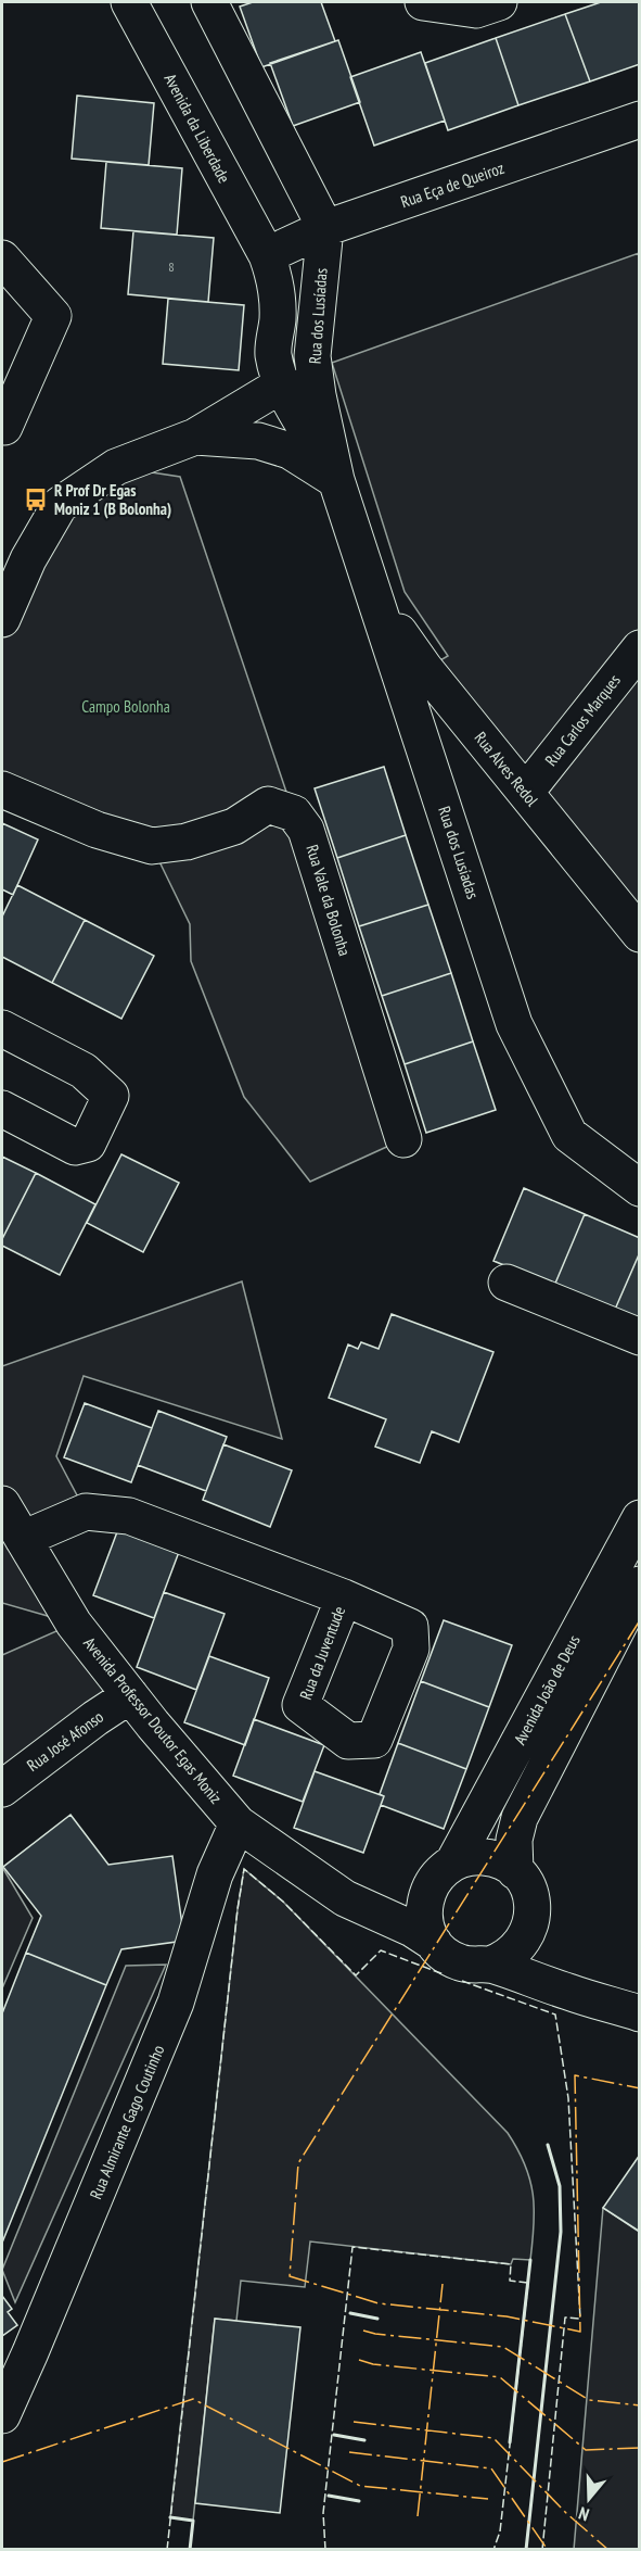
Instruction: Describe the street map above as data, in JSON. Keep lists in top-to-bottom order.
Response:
{
  "streets": {
    "street": [
      "Avenida da Liberdade",
      "Rua Eça de Queiroz",
      "Rua dos Lusíadas",
      "Rua Carlos Marques",
      "Rua Alves Redol",
      "Rua Vale da Bolonha",
      "Rua da Juventude",
      "Avenida João de Deus",
      "Avenida Professor Doutor Egas Moniz",
      "Rua José Afonso",
      "Rua Almirante Gago Coutinho"
    ]
  },
  "crossings": [
    ["Avenida da Liberdade", "Rua Eça de Queiroz"],
    ["Avenida da Liberdade", "Rua dos Lusíadas"],
    ["Rua Eça de Queiroz", "Rua dos Lusíadas"],
    ["Rua dos Lusíadas", "Rua Alves Redol"],
    ["Rua Carlos Marques", "Rua Alves Redol"],
    ["Rua da Juventude", "Avenida Professor Doutor Egas Moniz"],
    ["Avenida João de Deus", "Avenida Professor Doutor Egas Moniz"],
    ["Avenida Professor Doutor Egas Moniz", "Rua José Afonso"],
    ["Avenida Professor Doutor Egas Moniz", "Rua Almirante Gago Coutinho"]
  ],
  "parks": ["Campo Bolonha"],
  "places": {
    "bus stop": ["R Prof Dr Egas Moniz 1 (B Bolonha)"]
  },
  "house_numbers": ["8"],
  "north": "bottom"
}
